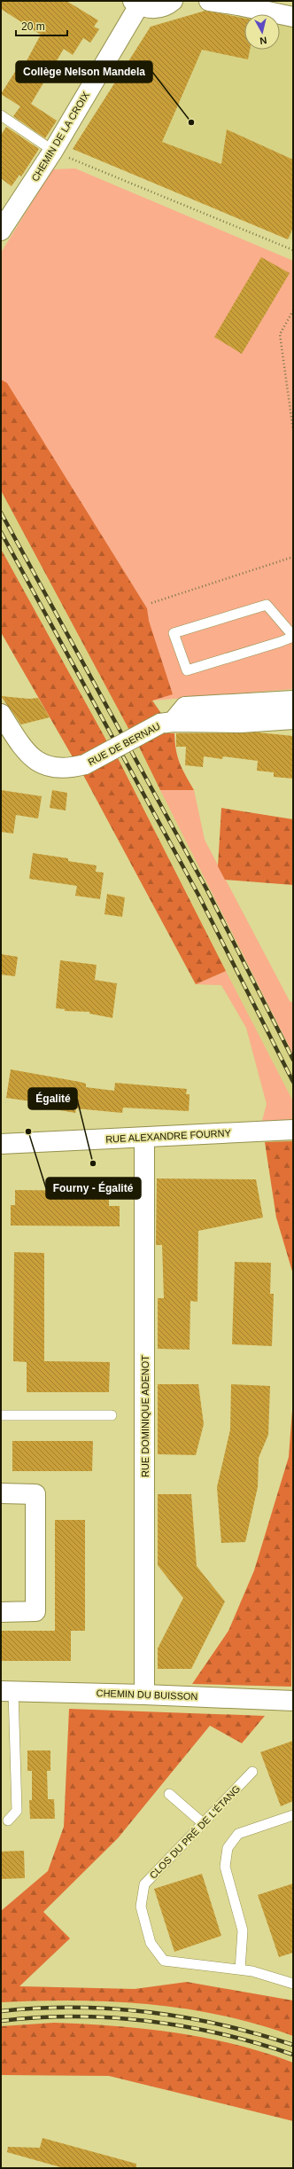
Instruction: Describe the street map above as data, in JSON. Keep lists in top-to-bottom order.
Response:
{
  "streets": {
    "street": [
      "CHEMIN DE LA CROIX",
      "RUE DE BERNAU",
      "RUE ALEXANDRE FOURNY",
      "RUE DOMINIQUE ADENOT",
      "CHEMIN DU BUISSON"
    ],
    "lane": ["CLOS DU PRÉ DE L'ÉTANG"]
  },
  "crossings": [
    ["RUE ALEXANDRE FOURNY", "RUE DOMINIQUE ADENOT"],
    ["RUE DOMINIQUE ADENOT", "CHEMIN DU BUISSON"]
  ],
  "places": ["Collège Nelson Mandela", "Fourny - Égalité", "Égalité"],
  "scale_bar": "20 m",
  "north": "bottom"
}
